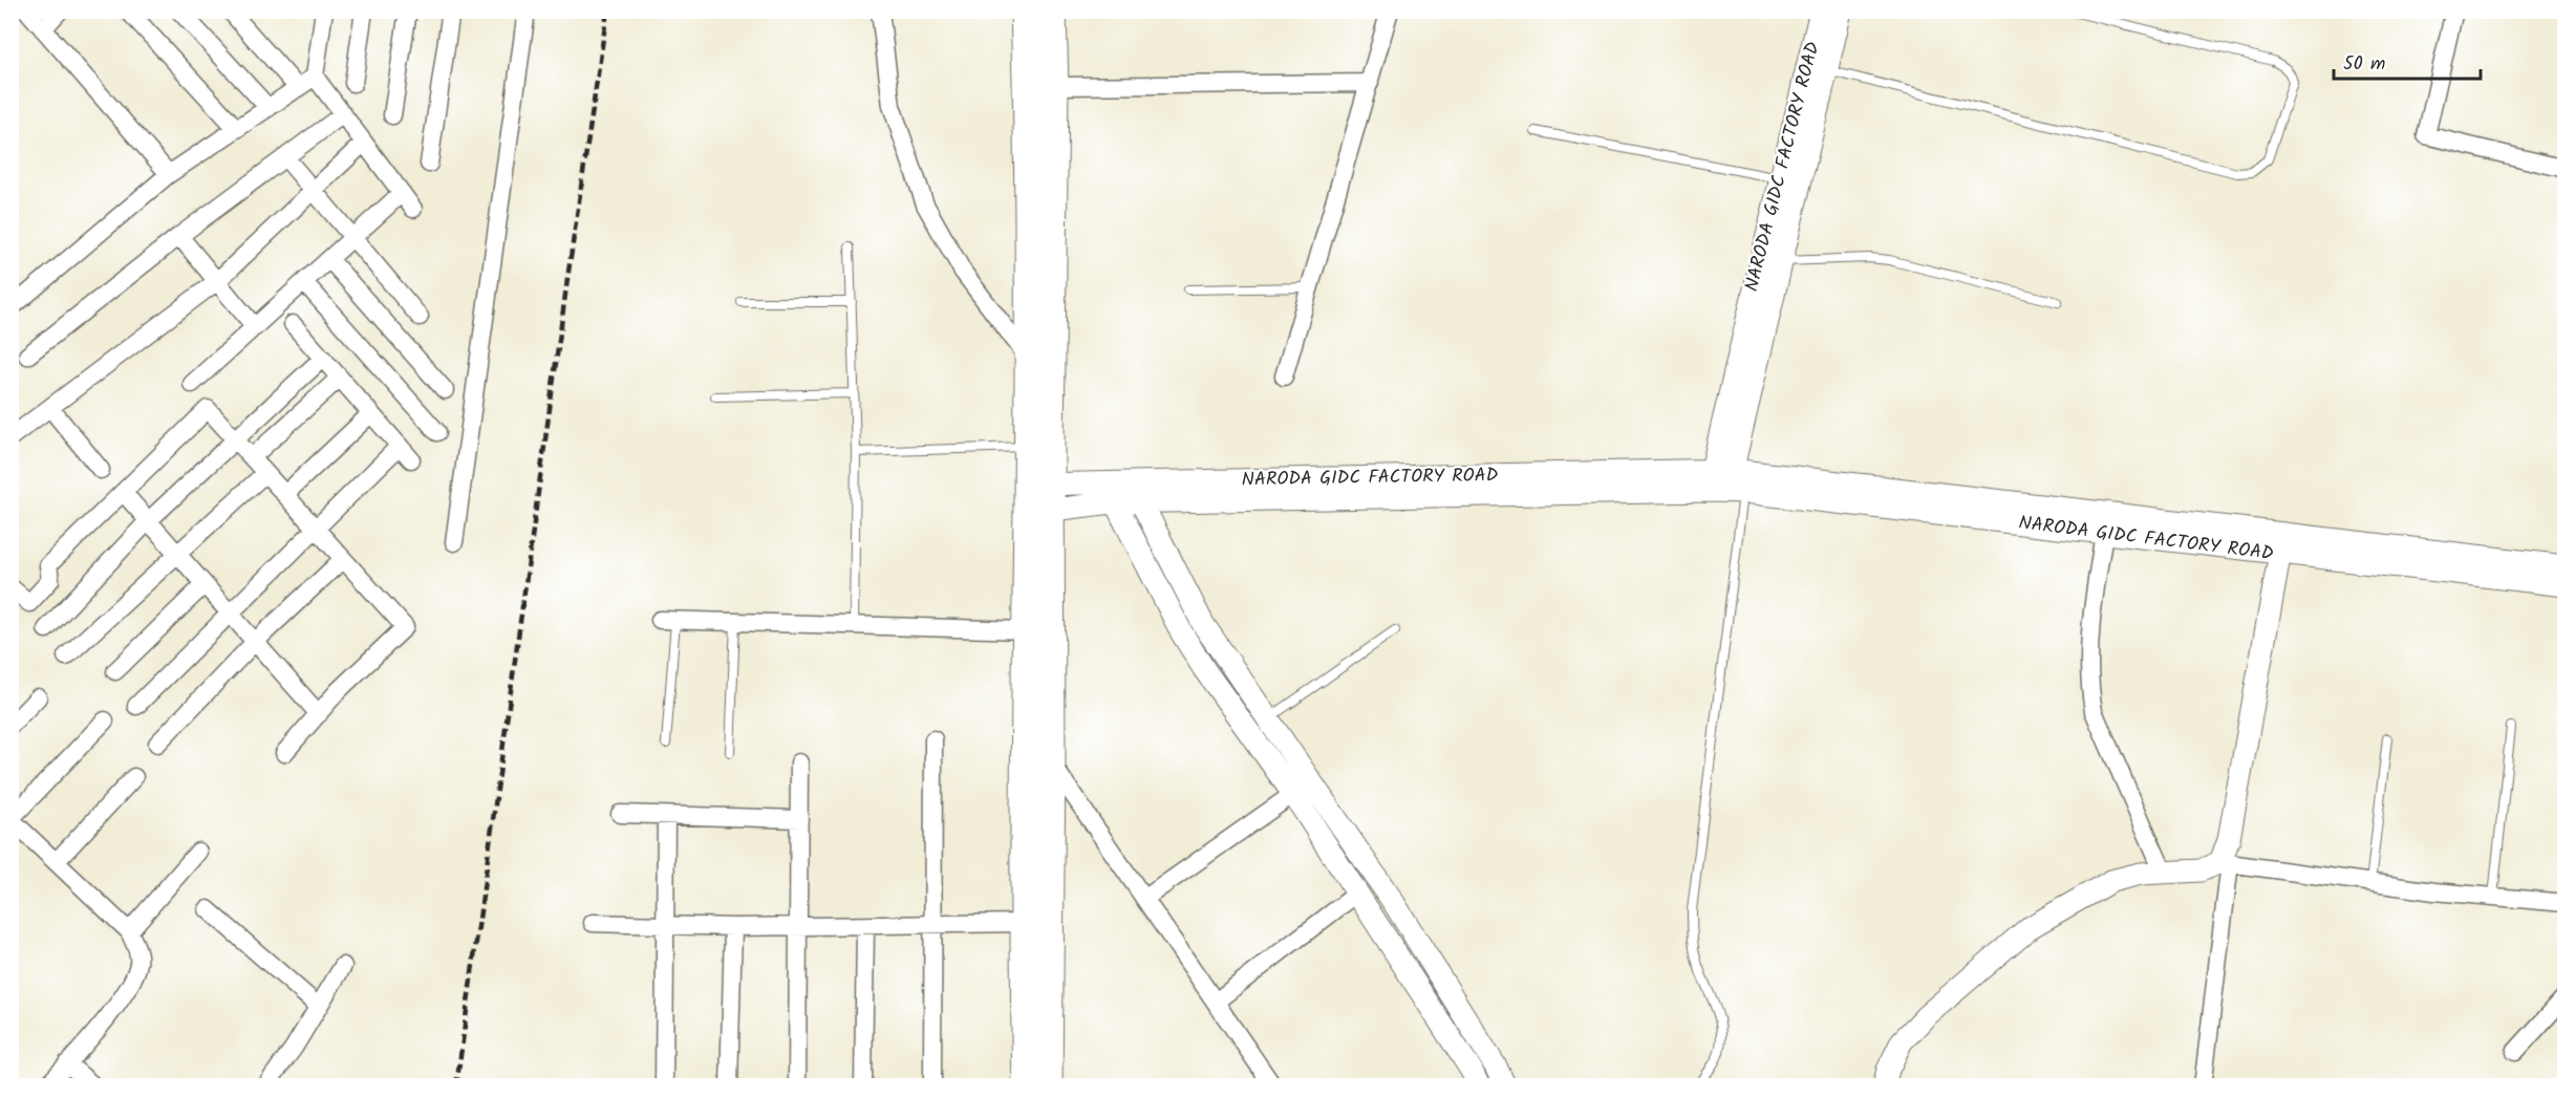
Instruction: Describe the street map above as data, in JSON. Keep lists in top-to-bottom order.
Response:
{
  "streets": {
    "street": ["NARODA GIDC FACTORY ROAD"]
  },
  "scale_bar": "50 m"
}
